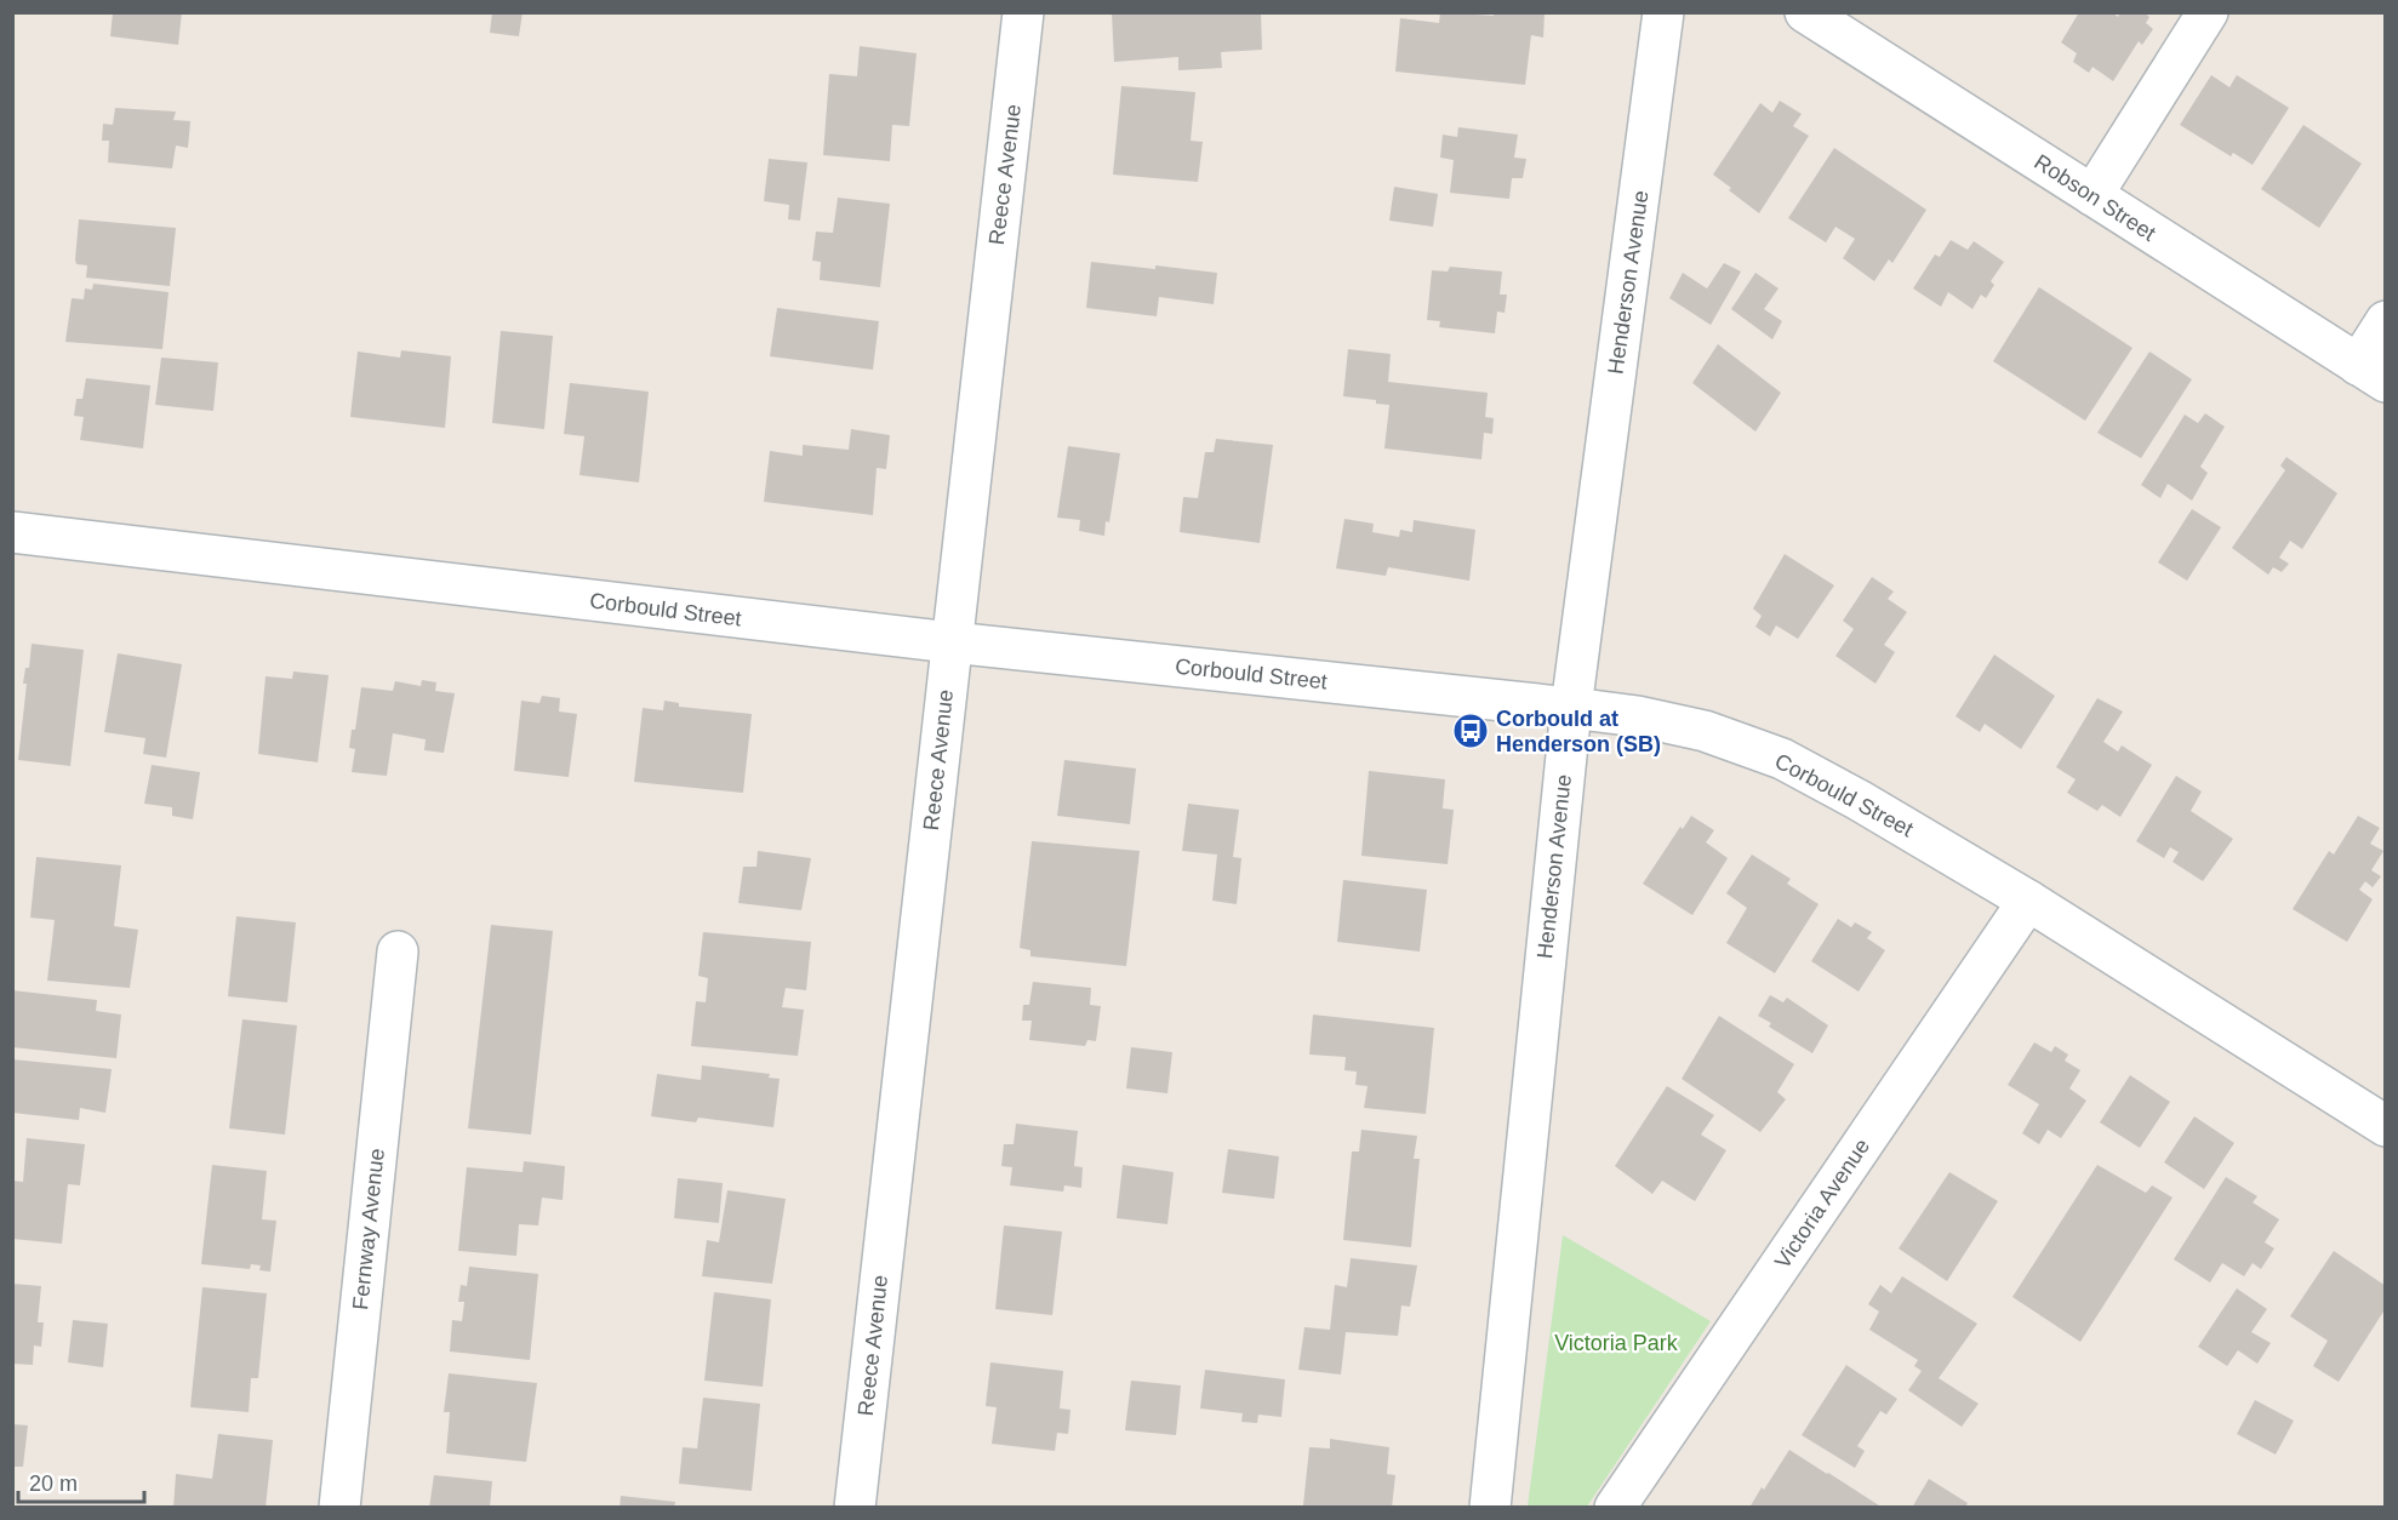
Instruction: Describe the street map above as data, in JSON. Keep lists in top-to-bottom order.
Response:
{
  "streets": {
    "street": [
      "Reece Avenue",
      "Robson Street",
      "Henderson Avenue",
      "Corbould Street",
      "Victoria Avenue",
      "Fernway Avenue"
    ]
  },
  "crossings": [
    ["Reece Avenue", "Corbould Street"],
    ["Henderson Avenue", "Corbould Street"],
    ["Corbould Street", "Victoria Avenue"]
  ],
  "parks": ["Victoria Park"],
  "places": {
    "bus stop": ["Corbould at Henderson (SB)"]
  },
  "scale_bar": "20 m"
}
